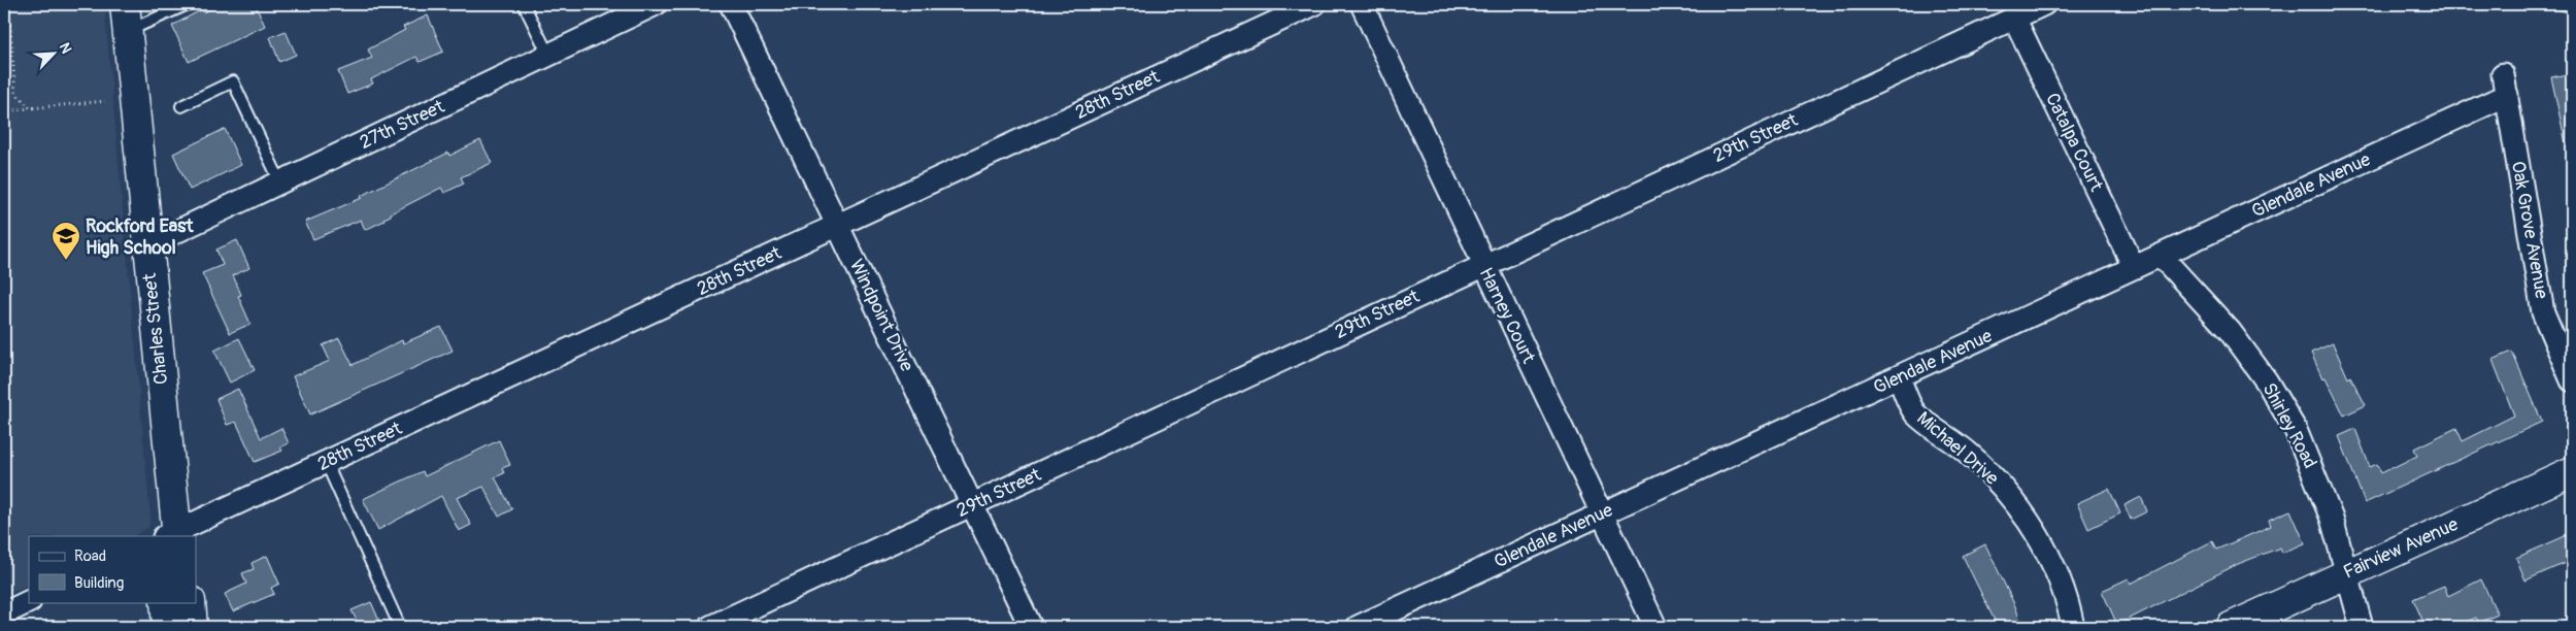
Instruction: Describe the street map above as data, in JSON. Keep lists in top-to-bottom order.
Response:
{
  "streets": {
    "main road": ["Charles Street", "Fairview Avenue"],
    "street": [
      "28th Street",
      "27th Street",
      "29th Street",
      "Catalpa Court",
      "Glendale Avenue",
      "Oak Grove Avenue",
      "Windpoint Drive",
      "Harney Court",
      "Shirley Road",
      "Michael Drive"
    ]
  },
  "crossings": [
    ["28th Street", "Windpoint Drive"],
    ["28th Street", "Charles Street"],
    ["27th Street", "Charles Street"],
    ["29th Street", "Catalpa Court"],
    ["29th Street", "Windpoint Drive"],
    ["29th Street", "Harney Court"],
    ["Catalpa Court", "Glendale Avenue"],
    ["Glendale Avenue", "Oak Grove Avenue"],
    ["Glendale Avenue", "Harney Court"],
    ["Glendale Avenue", "Shirley Road"],
    ["Glendale Avenue", "Michael Drive"],
    ["Shirley Road", "Fairview Avenue"]
  ],
  "places": {
    "school or university": ["Rockford East High School"]
  },
  "legend": ["Road", "Building"],
  "north": "top right"
}
